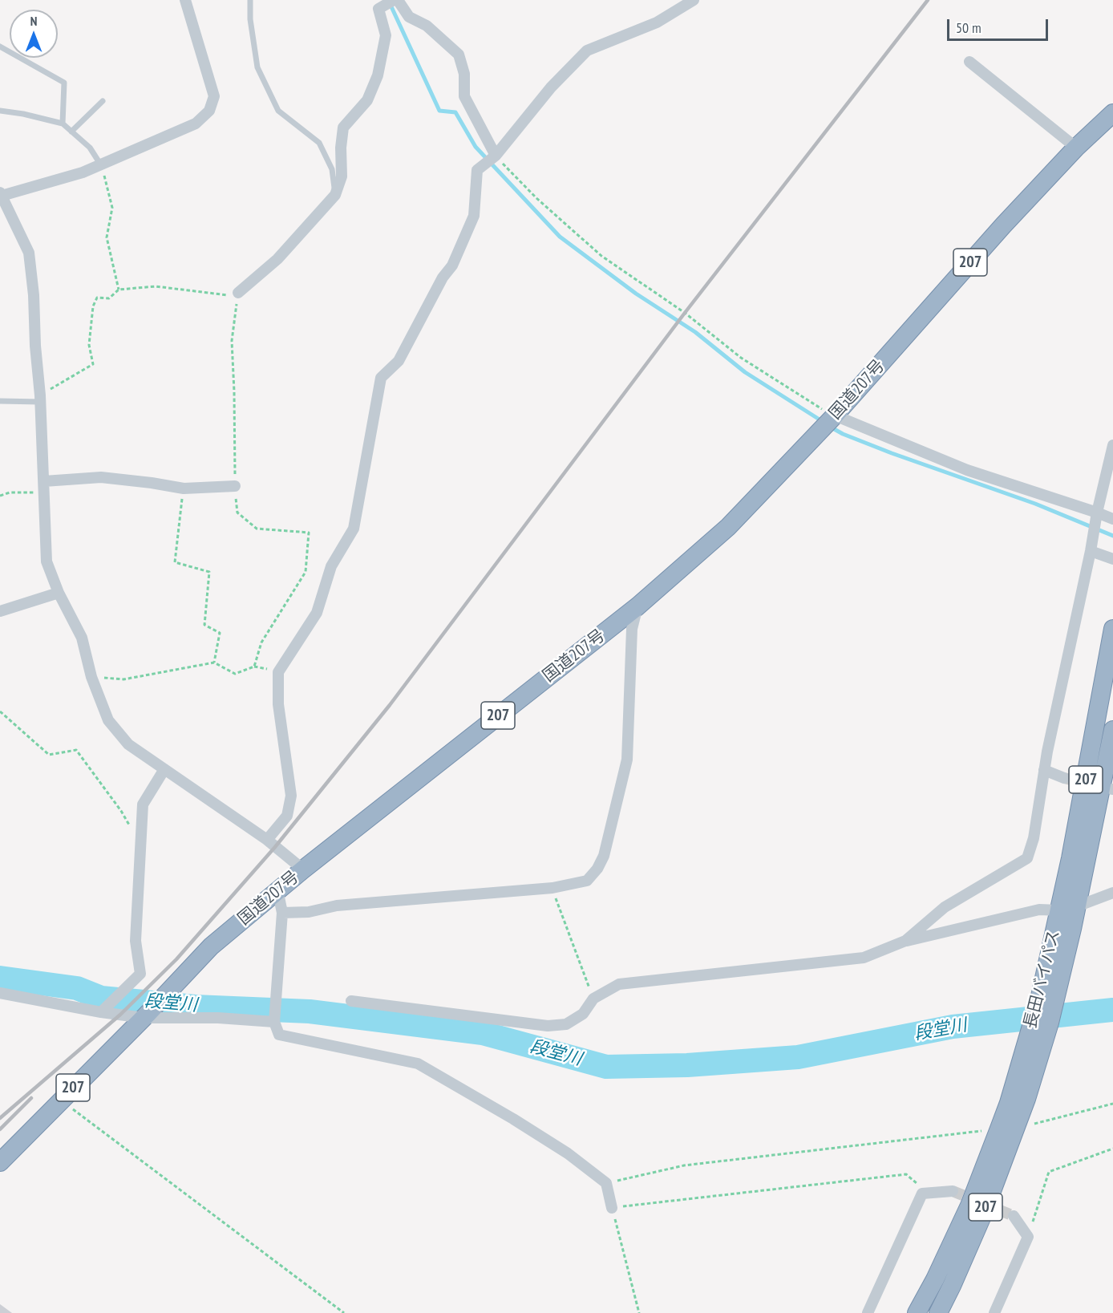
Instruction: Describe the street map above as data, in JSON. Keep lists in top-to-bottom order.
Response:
{
  "streets": {
    "highway": ["207", "国道207号", "長田バイパス"]
  },
  "water": ["段堂川"],
  "scale_bar": "50 m",
  "north": "top"
}
